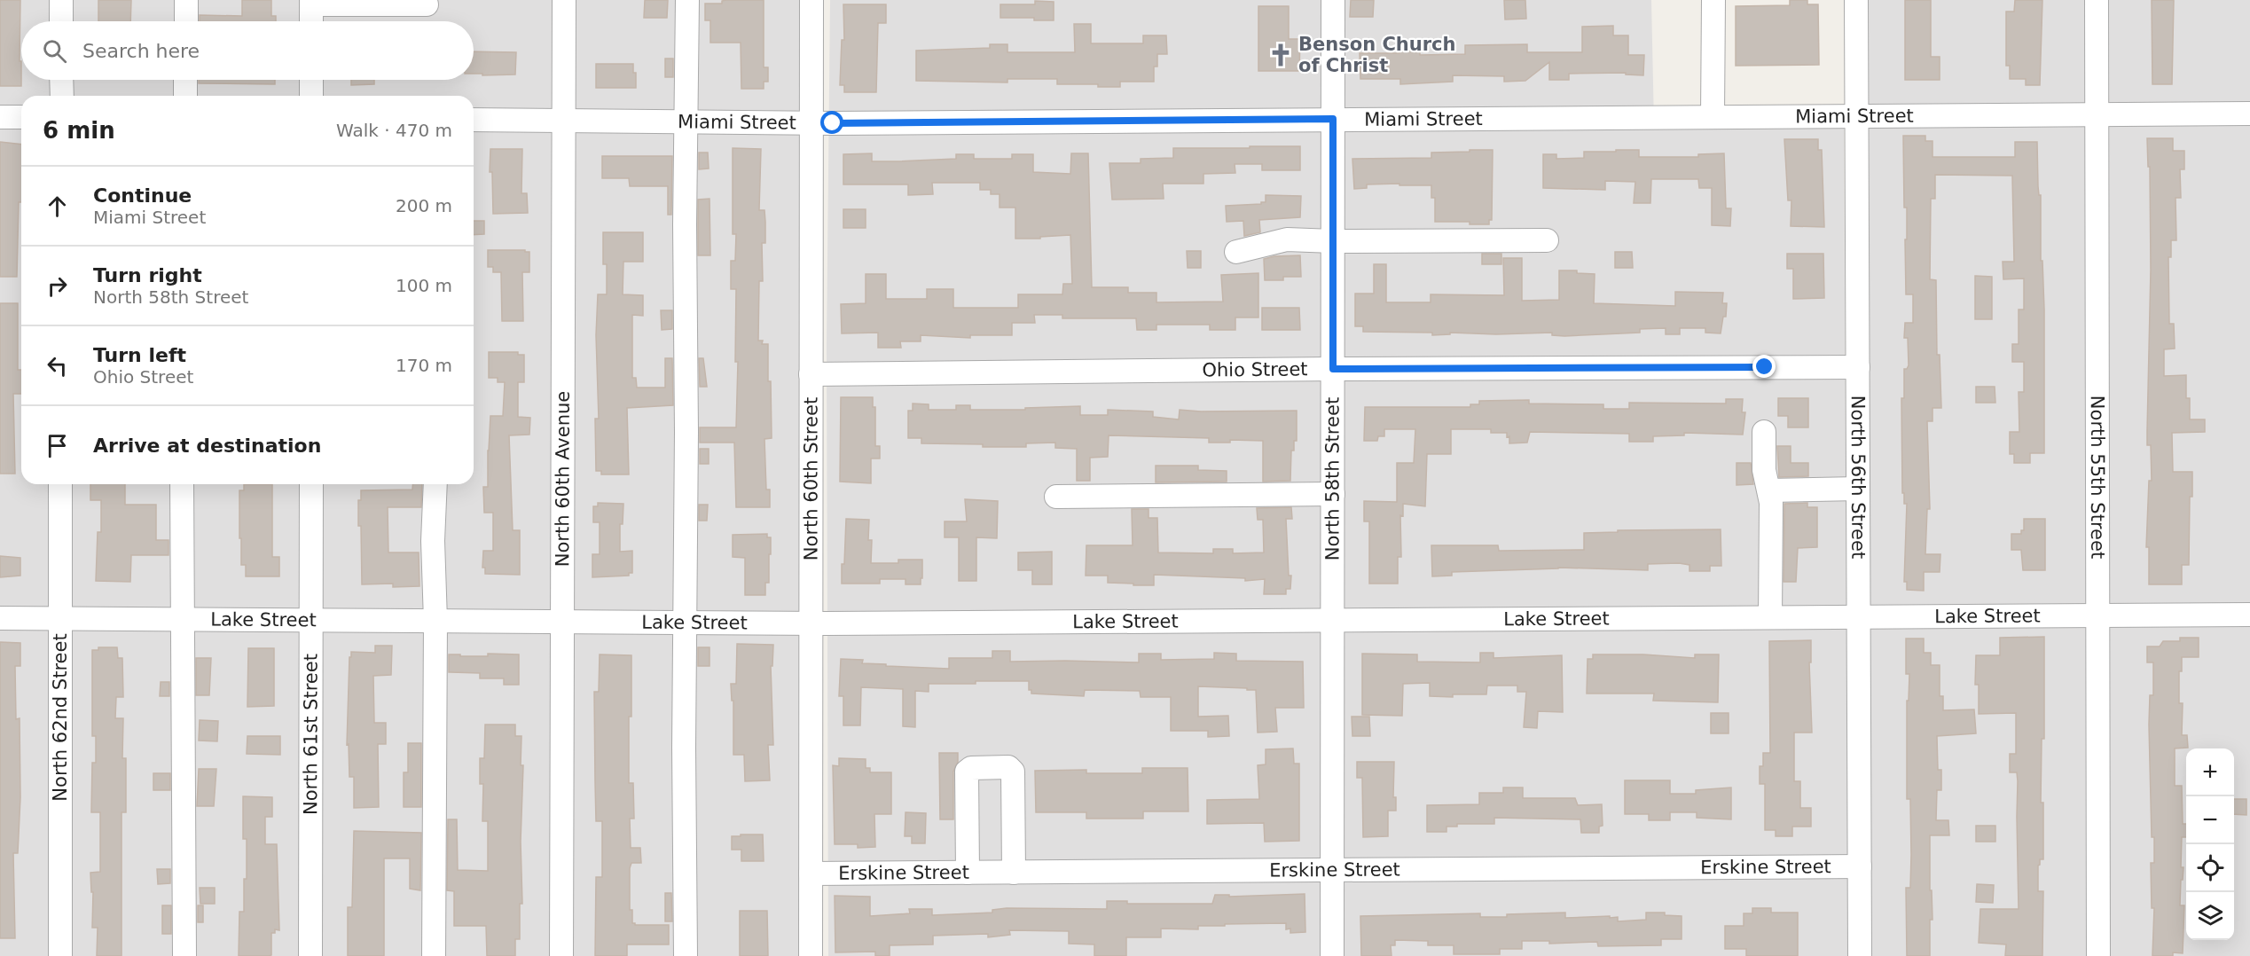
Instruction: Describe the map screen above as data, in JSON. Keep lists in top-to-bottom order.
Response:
{
  "streets": {
    "street": [
      "Miami Street",
      "Ohio Street",
      "North 60th Avenue",
      "North 60th Street",
      "North 58th Street",
      "North 56th Street",
      "North 55th Street",
      "Lake Street",
      "North 62nd Street",
      "North 61st Street",
      "Erskine Street"
    ]
  },
  "crossings": [
    ["Miami Street", "North 60th Avenue"],
    ["Miami Street", "North 60th Street"],
    ["Miami Street", "North 58th Street"],
    ["Miami Street", "North 56th Street"],
    ["Miami Street", "North 55th Street"],
    ["Ohio Street", "North 60th Street"],
    ["Ohio Street", "North 58th Street"],
    ["Ohio Street", "North 56th Street"],
    ["North 60th Avenue", "Lake Street"],
    ["North 60th Street", "Lake Street"],
    ["North 60th Street", "Erskine Street"],
    ["North 58th Street", "Lake Street"],
    ["North 58th Street", "Erskine Street"],
    ["North 56th Street", "Lake Street"],
    ["North 56th Street", "Erskine Street"],
    ["North 55th Street", "Lake Street"],
    ["Lake Street", "North 62nd Street"],
    ["Lake Street", "North 61st Street"]
  ],
  "places": {
    "church": ["Benson Church of Christ"]
  },
  "page": {
    "search": "Search here",
    "heading": ["6 min", "Walk · 470 m"],
    "list": [
      ["Continue", "Miami Street", "200 m"],
      ["Turn right", "North 58th Street", "100 m"],
      ["Turn left", "Ohio Street", "170 m"],
      "Arrive at destination"
    ],
    "map_buttons": ["+", "−"]
  }
}
